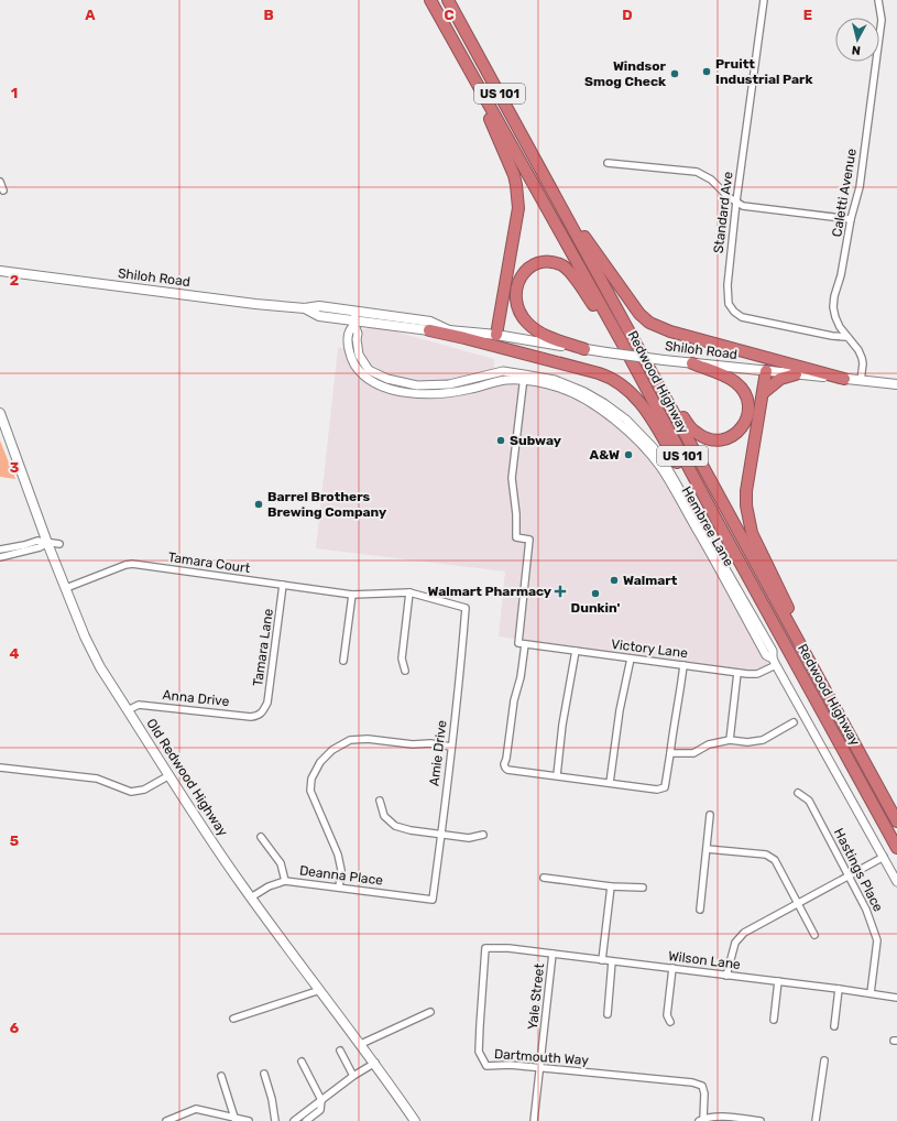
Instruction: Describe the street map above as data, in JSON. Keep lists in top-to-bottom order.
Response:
{
  "streets": {
    "highway": ["US 101", "Redwood Highway"],
    "main road": ["Shiloh Road", "Old Redwood Highway"],
    "street": [
      "Caletti Avenue",
      "Standard Ave",
      "Hembree Lane",
      "Tamara Court",
      "Tamara Lane",
      "Victory Lane",
      "Anna Drive",
      "Amie Drive",
      "Hastings Place",
      "Deanna Place",
      "Wilson Lane",
      "Yale Street",
      "Dartmouth Way"
    ]
  },
  "crossings": [
    ["Caletti Avenue", "Standard Ave"],
    ["Caletti Avenue", "Shiloh Road"],
    ["Shiloh Road", "Hembree Lane"],
    ["Hembree Lane", "Victory Lane"],
    ["Tamara Court", "Tamara Lane"],
    ["Tamara Court", "Amie Drive"],
    ["Tamara Court", "Old Redwood Highway"],
    ["Tamara Lane", "Anna Drive"],
    ["Anna Drive", "Old Redwood Highway"],
    ["Amie Drive", "Deanna Place"],
    ["Old Redwood Highway", "Deanna Place"],
    ["Hastings Place", "Wilson Lane"],
    ["Wilson Lane", "Yale Street"],
    ["Wilson Lane", "Dartmouth Way"],
    ["Yale Street", "Dartmouth Way"]
  ],
  "places": {
    "other": [
      "Pruitt Industrial Park",
      "Windsor Smog Check",
      "Subway",
      "A&W",
      "Barrel Brothers Brewing Company",
      "Walmart",
      "Dunkin'"
    ],
    "health": ["Walmart Pharmacy"]
  },
  "north": "bottom",
  "grid": {
    "columns": [
      "A",
      "B",
      "C",
      "D",
      "E"
    ],
    "rows": [
      "1",
      "2",
      "3",
      "4",
      "5",
      "6"
    ]
  }
}
